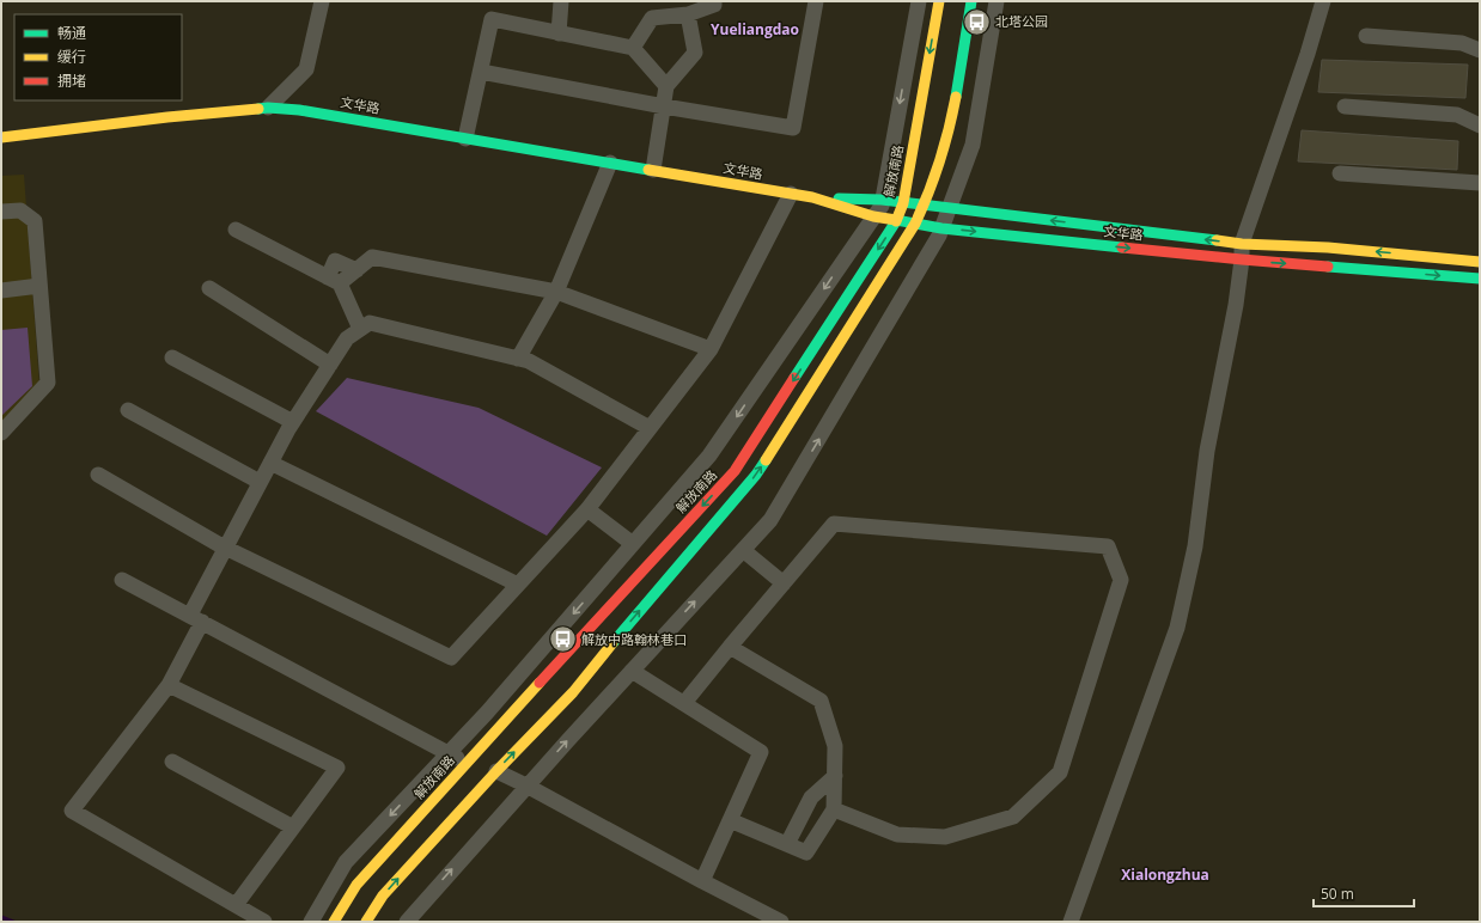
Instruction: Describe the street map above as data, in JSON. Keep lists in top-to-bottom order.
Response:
{
  "streets": {
    "main road": ["文华路", "解放南路"]
  },
  "crossings": [
    ["文华路", "解放南路"]
  ],
  "districts": ["Yueliangdao", "Xialongzhua"],
  "places": {
    "bus stop": ["北塔公园", "解放中路翰林巷口"]
  },
  "legend": ["畅通", "缓行", "拥堵"],
  "scale_bar": "50 m"
}
